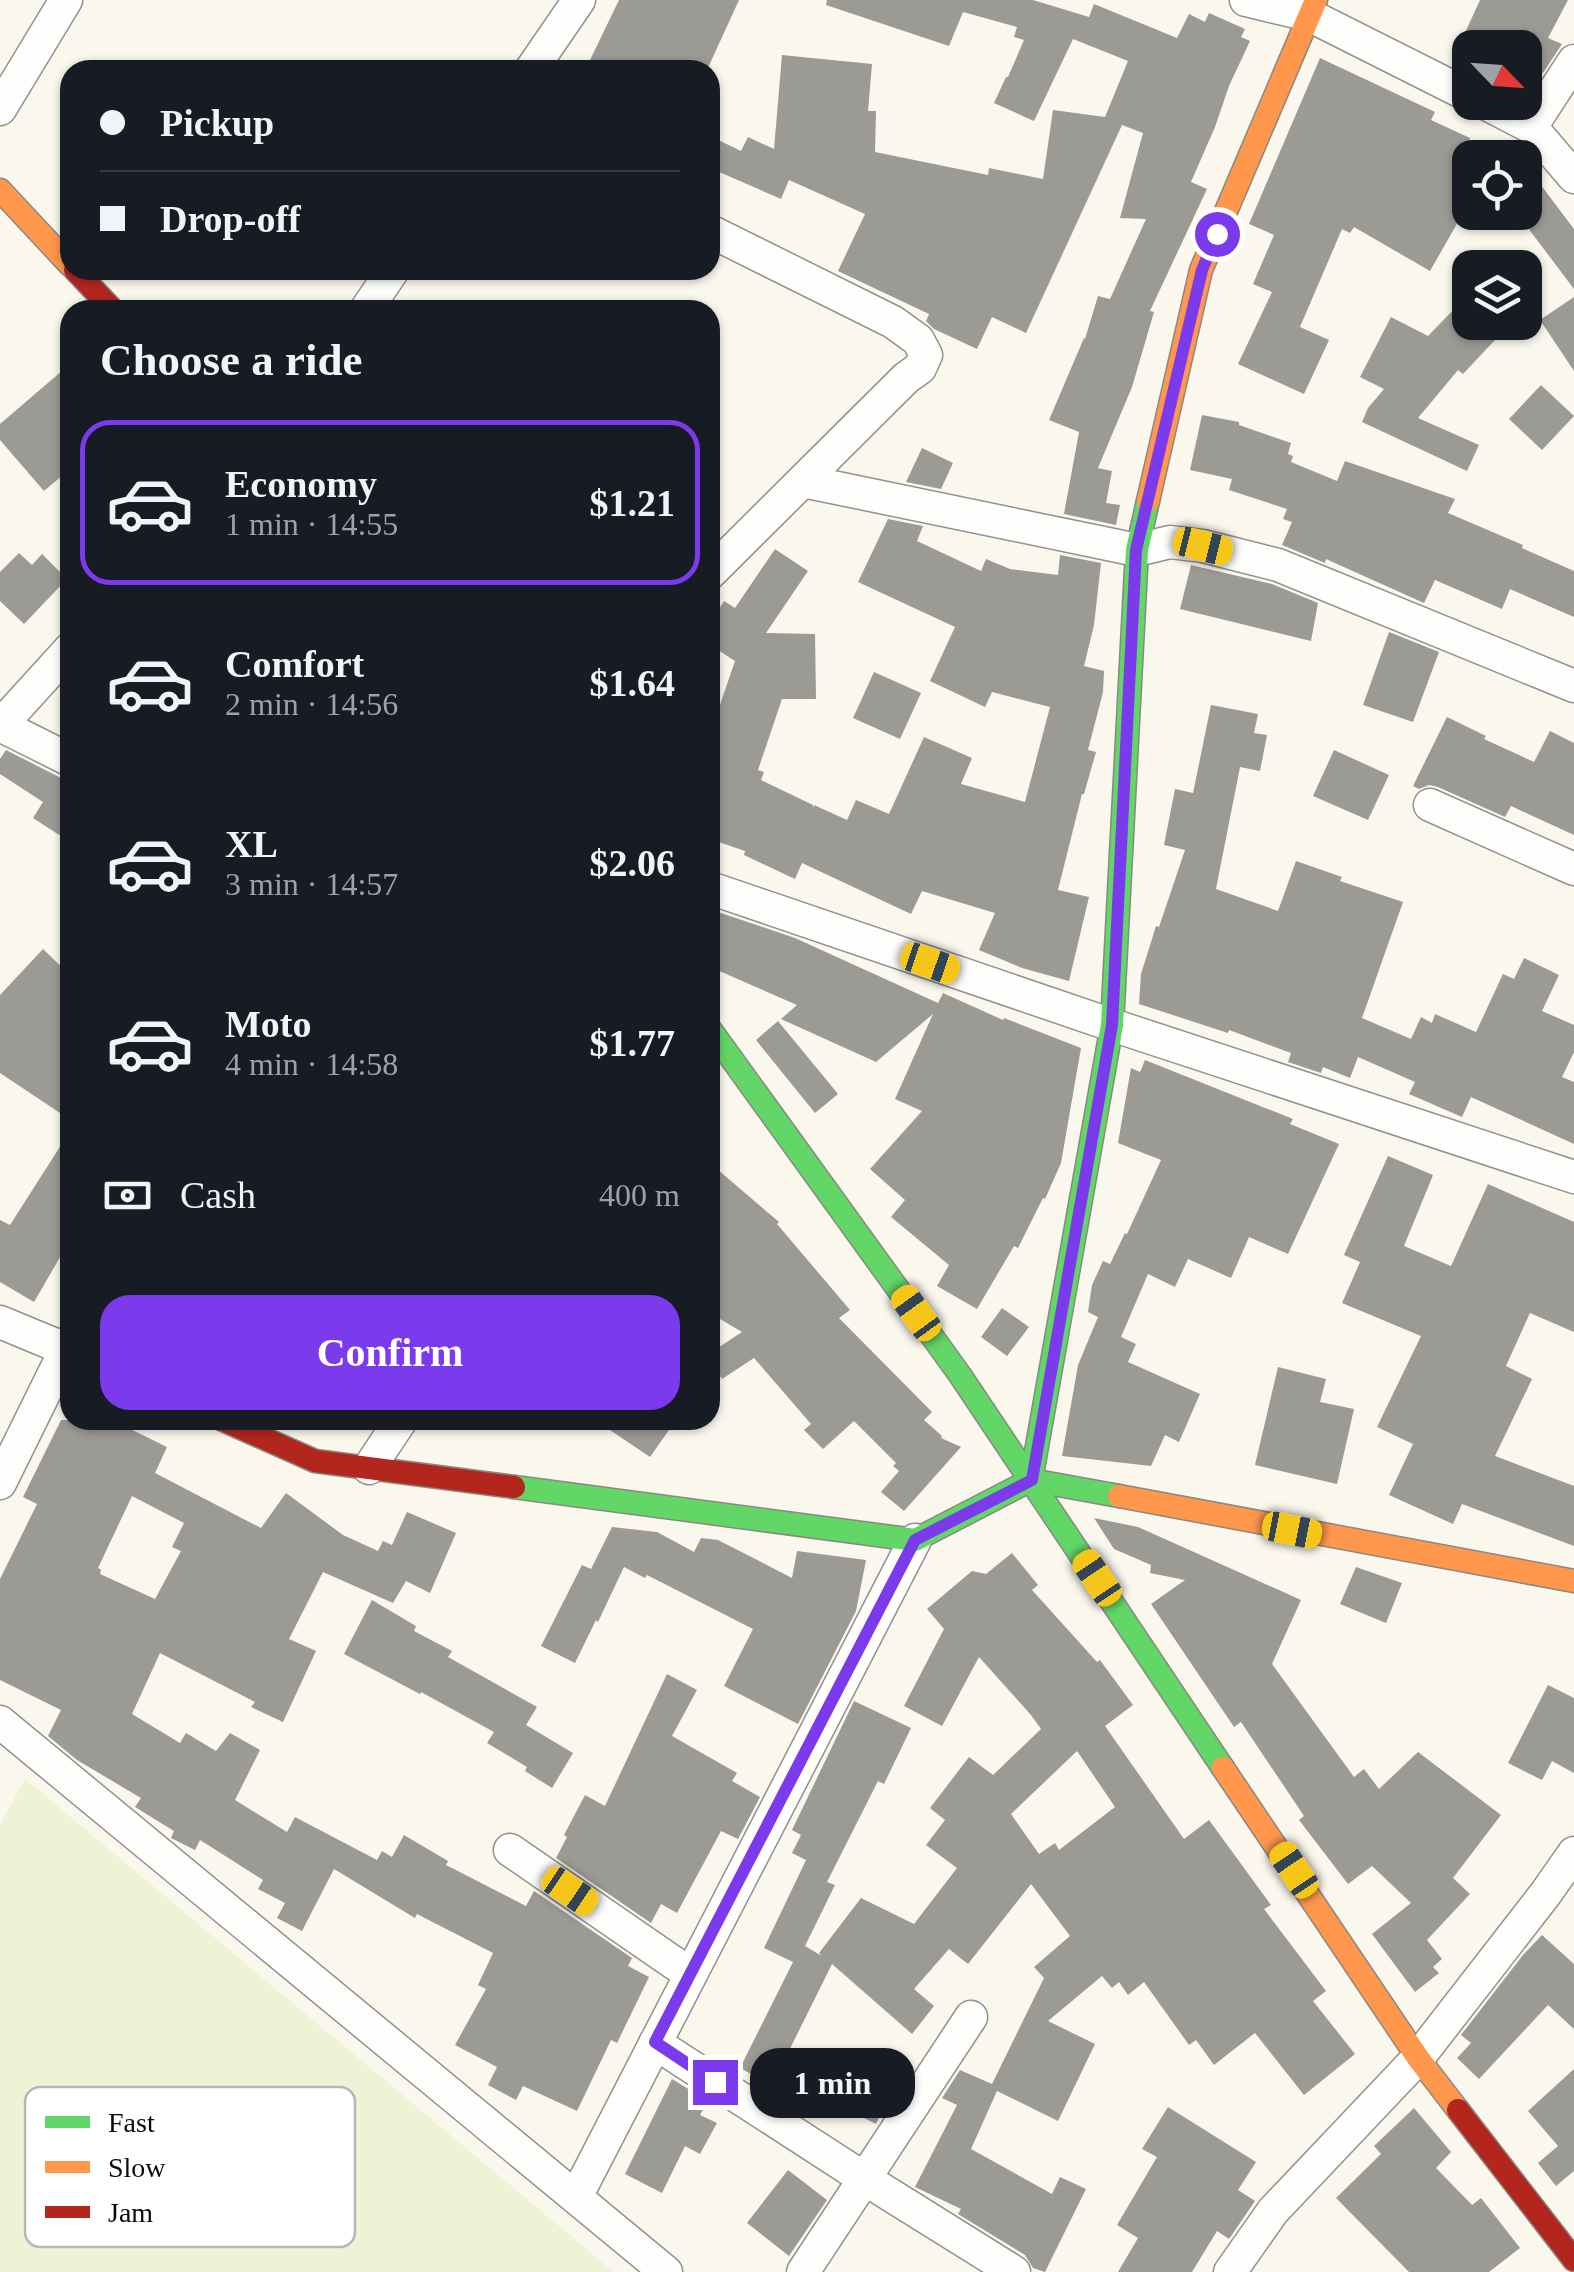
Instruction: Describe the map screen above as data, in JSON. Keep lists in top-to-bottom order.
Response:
{
  "legend": ["Fast", "Slow", "Jam"],
  "north": "bottom right",
  "page": {
    "banner": ["Pickup", "Drop-off"],
    "heading": "Choose a ride",
    "list": [
      {
        "name": "Economy",
        "note": "1 min · 14:55",
        "value": "$1.21"
      },
      {
        "name": "Comfort",
        "note": "2 min · 14:56",
        "value": "$1.64"
      },
      {
        "name": "XL",
        "note": "3 min · 14:57",
        "value": "$2.06"
      },
      {
        "name": "Moto",
        "note": "4 min · 14:58",
        "value": "$1.77"
      }
    ],
    "pay": ["Cash", "400 m"],
    "buttons": "Confirm",
    "bubble": "1 min"
  }
}
